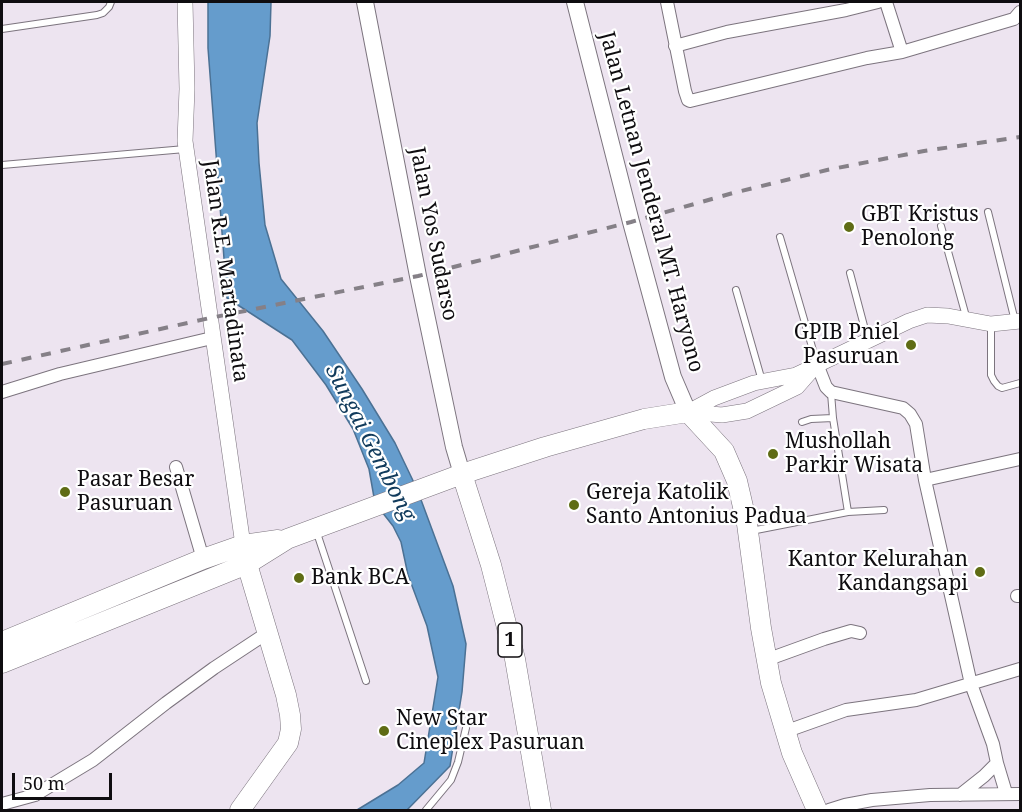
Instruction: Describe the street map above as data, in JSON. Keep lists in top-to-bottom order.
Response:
{
  "streets": {
    "main road": ["Jalan Letnan Jenderal MT. Haryono", "Jalan Yos Sudarso", "1"],
    "street": ["Jalan R.E. Martadinata"]
  },
  "crossings": [
    ["Jalan Yos Sudarso", "1"]
  ],
  "water": ["Sungai Gembong"],
  "places": [
    "GBT Kristus Penolong",
    "GPIB Pniel Pasuruan",
    "Mushollah Parkir Wisata",
    "Pasar Besar Pasuruan",
    "Gereja Katolik Santo Antonius Padua",
    "Kantor Kelurahan Kandangsapi",
    "Bank BCA",
    "New Star Cineplex Pasuruan"
  ],
  "scale_bar": "50 m"
}
